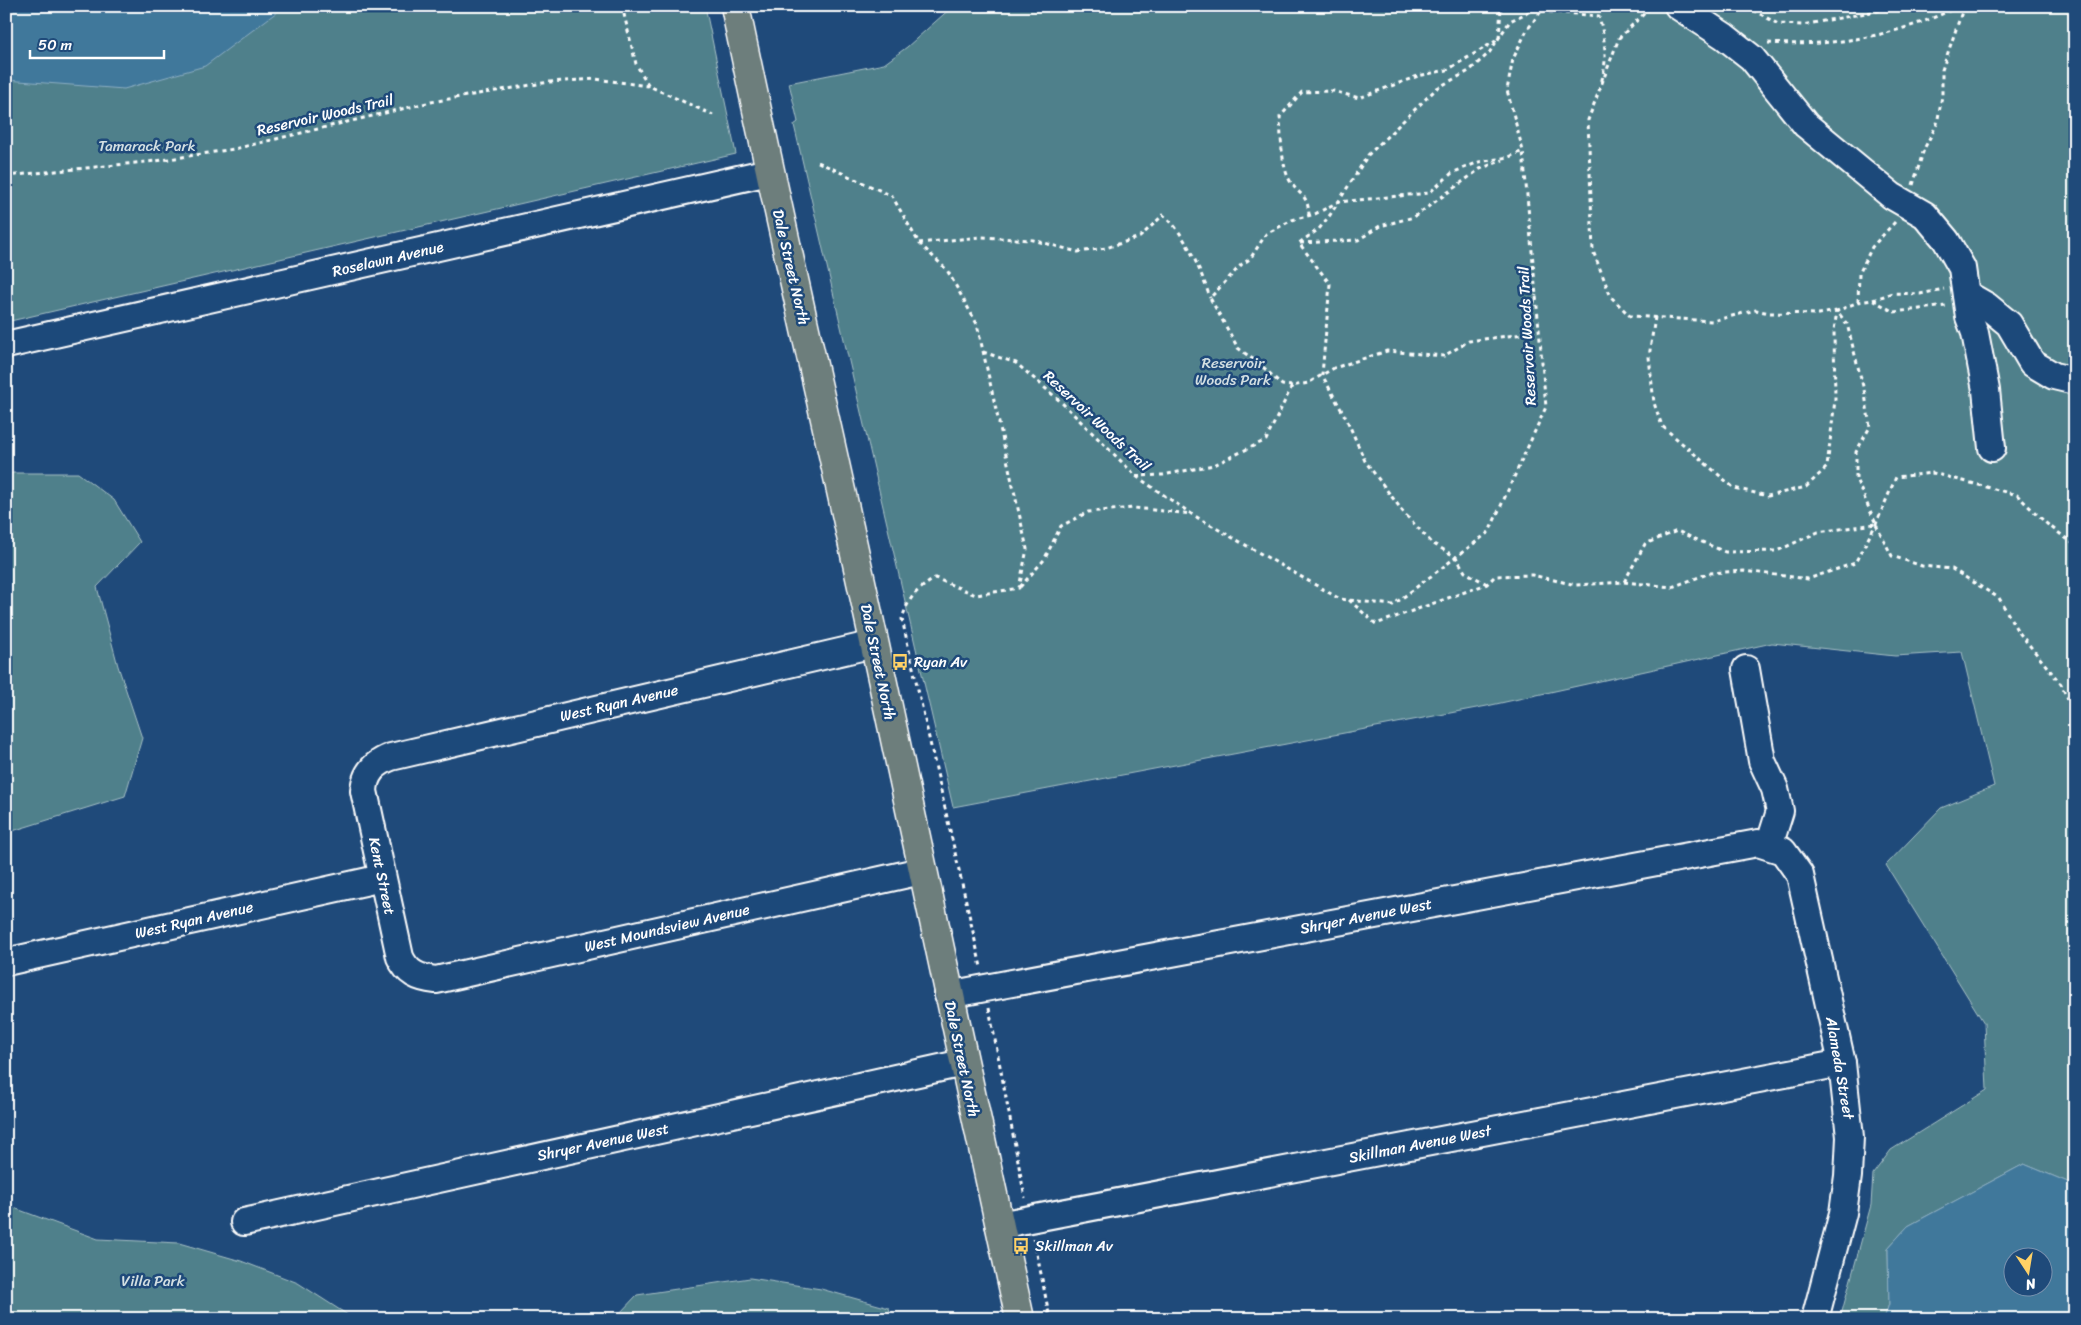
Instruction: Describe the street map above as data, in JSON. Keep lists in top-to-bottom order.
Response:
{
  "streets": {
    "main road": ["Dale Street North"],
    "street": [
      "Roselawn Avenue",
      "West Ryan Avenue",
      "Kent Street",
      "Shryer Avenue West",
      "West Moundsview Avenue",
      "Alameda Street",
      "Skillman Avenue West"
    ],
    "path": ["Reservoir Woods Trail"]
  },
  "crossings": [
    ["Roselawn Avenue", "Dale Street North"],
    ["Dale Street North", "West Ryan Avenue"],
    ["Dale Street North", "Shryer Avenue West"],
    ["Dale Street North", "West Moundsview Avenue"],
    ["Dale Street North", "Skillman Avenue West"],
    ["West Ryan Avenue", "Kent Street"],
    ["Kent Street", "West Moundsview Avenue"],
    ["Shryer Avenue West", "Alameda Street"],
    ["Alameda Street", "Skillman Avenue West"]
  ],
  "parks": ["Tamarack Park", "Reservoir Woods Park", "Villa Park"],
  "places": {
    "bus stop": ["Ryan Av", "Skillman Av"]
  },
  "scale_bar": "50 m",
  "north": "bottom"
}
